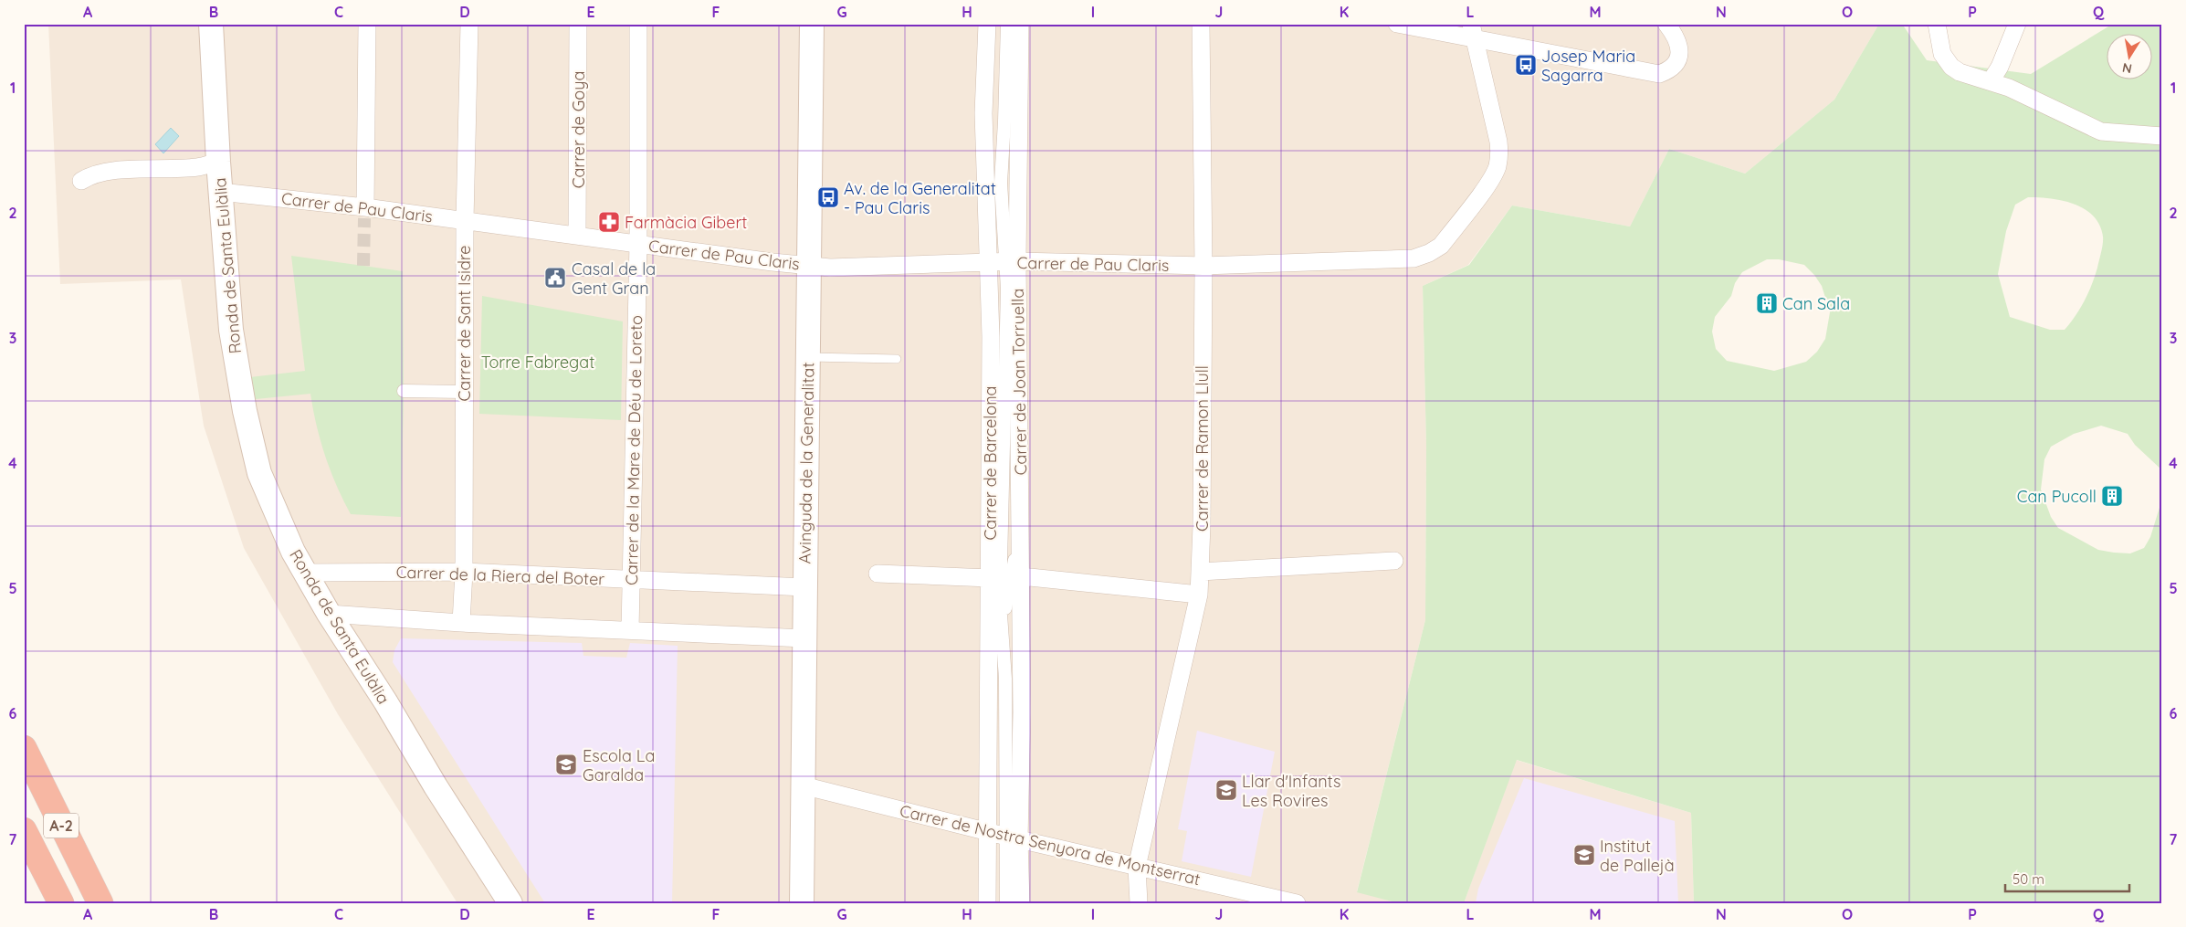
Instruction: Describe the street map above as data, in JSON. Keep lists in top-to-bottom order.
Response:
{
  "streets": {
    "highway": ["A-2"],
    "main road": ["Ronda de Santa Eulàlia", "Avinguda de la Generalitat"],
    "street": [
      "Carrer de Goya",
      "Carrer de Pau Claris",
      "Carrer de Sant Isidre",
      "Carrer de Joan Torruella",
      "Carrer de Ramon Llull",
      "Carrer de la Mare de Déu de Loreto",
      "Carrer de Barcelona",
      "Carrer de la Riera del Boter",
      "Carrer de Nostra Senyora de Montserrat"
    ]
  },
  "crossings": [
    ["Carrer de Goya", "Carrer de Pau Claris"],
    ["Carrer de Pau Claris", "Ronda de Santa Eulàlia"],
    ["Carrer de Pau Claris", "Carrer de Sant Isidre"],
    ["Carrer de Pau Claris", "Carrer de Joan Torruella"],
    ["Carrer de Pau Claris", "Carrer de Ramon Llull"],
    ["Carrer de Pau Claris", "Carrer de la Mare de Déu de Loreto"],
    ["Carrer de Pau Claris", "Avinguda de la Generalitat"],
    ["Carrer de Pau Claris", "Carrer de Barcelona"],
    ["Ronda de Santa Eulàlia", "Carrer de la Riera del Boter"],
    ["Carrer de Sant Isidre", "Carrer de la Riera del Boter"],
    ["Carrer de Joan Torruella", "Carrer de Barcelona"],
    ["Carrer de Joan Torruella", "Carrer de Nostra Senyora de Montserrat"],
    ["Carrer de Ramon Llull", "Carrer de Nostra Senyora de Montserrat"],
    ["Carrer de la Mare de Déu de Loreto", "Carrer de la Riera del Boter"],
    ["Avinguda de la Generalitat", "Carrer de la Riera del Boter"],
    ["Avinguda de la Generalitat", "Carrer de Nostra Senyora de Montserrat"],
    ["Carrer de Barcelona", "Carrer de Nostra Senyora de Montserrat"]
  ],
  "parks": ["Torre Fabregat"],
  "places": {
    "bus stop": ["Josep Maria Sagarra", "Av. de la Generalitat - Pau Claris"],
    "pharmacy": ["Farmàcia Gibert"],
    "public building": ["Casal de la Gent Gran"],
    "building": ["Can Sala", "Can Pucoll"],
    "school or university": ["Escola La Garalda", "Llar d'Infants Les Rovires", "Institut de Pallejà"]
  },
  "scale_bar": "50 m",
  "north": "bottom",
  "grid": {
    "columns": [
      "A",
      "B",
      "C",
      "D",
      "E",
      "F",
      "G",
      "H",
      "I",
      "J",
      "K",
      "L",
      "M",
      "N",
      "O",
      "P",
      "Q"
    ],
    "rows": [
      "1",
      "2",
      "3",
      "4",
      "5",
      "6",
      "7"
    ]
  }
}
